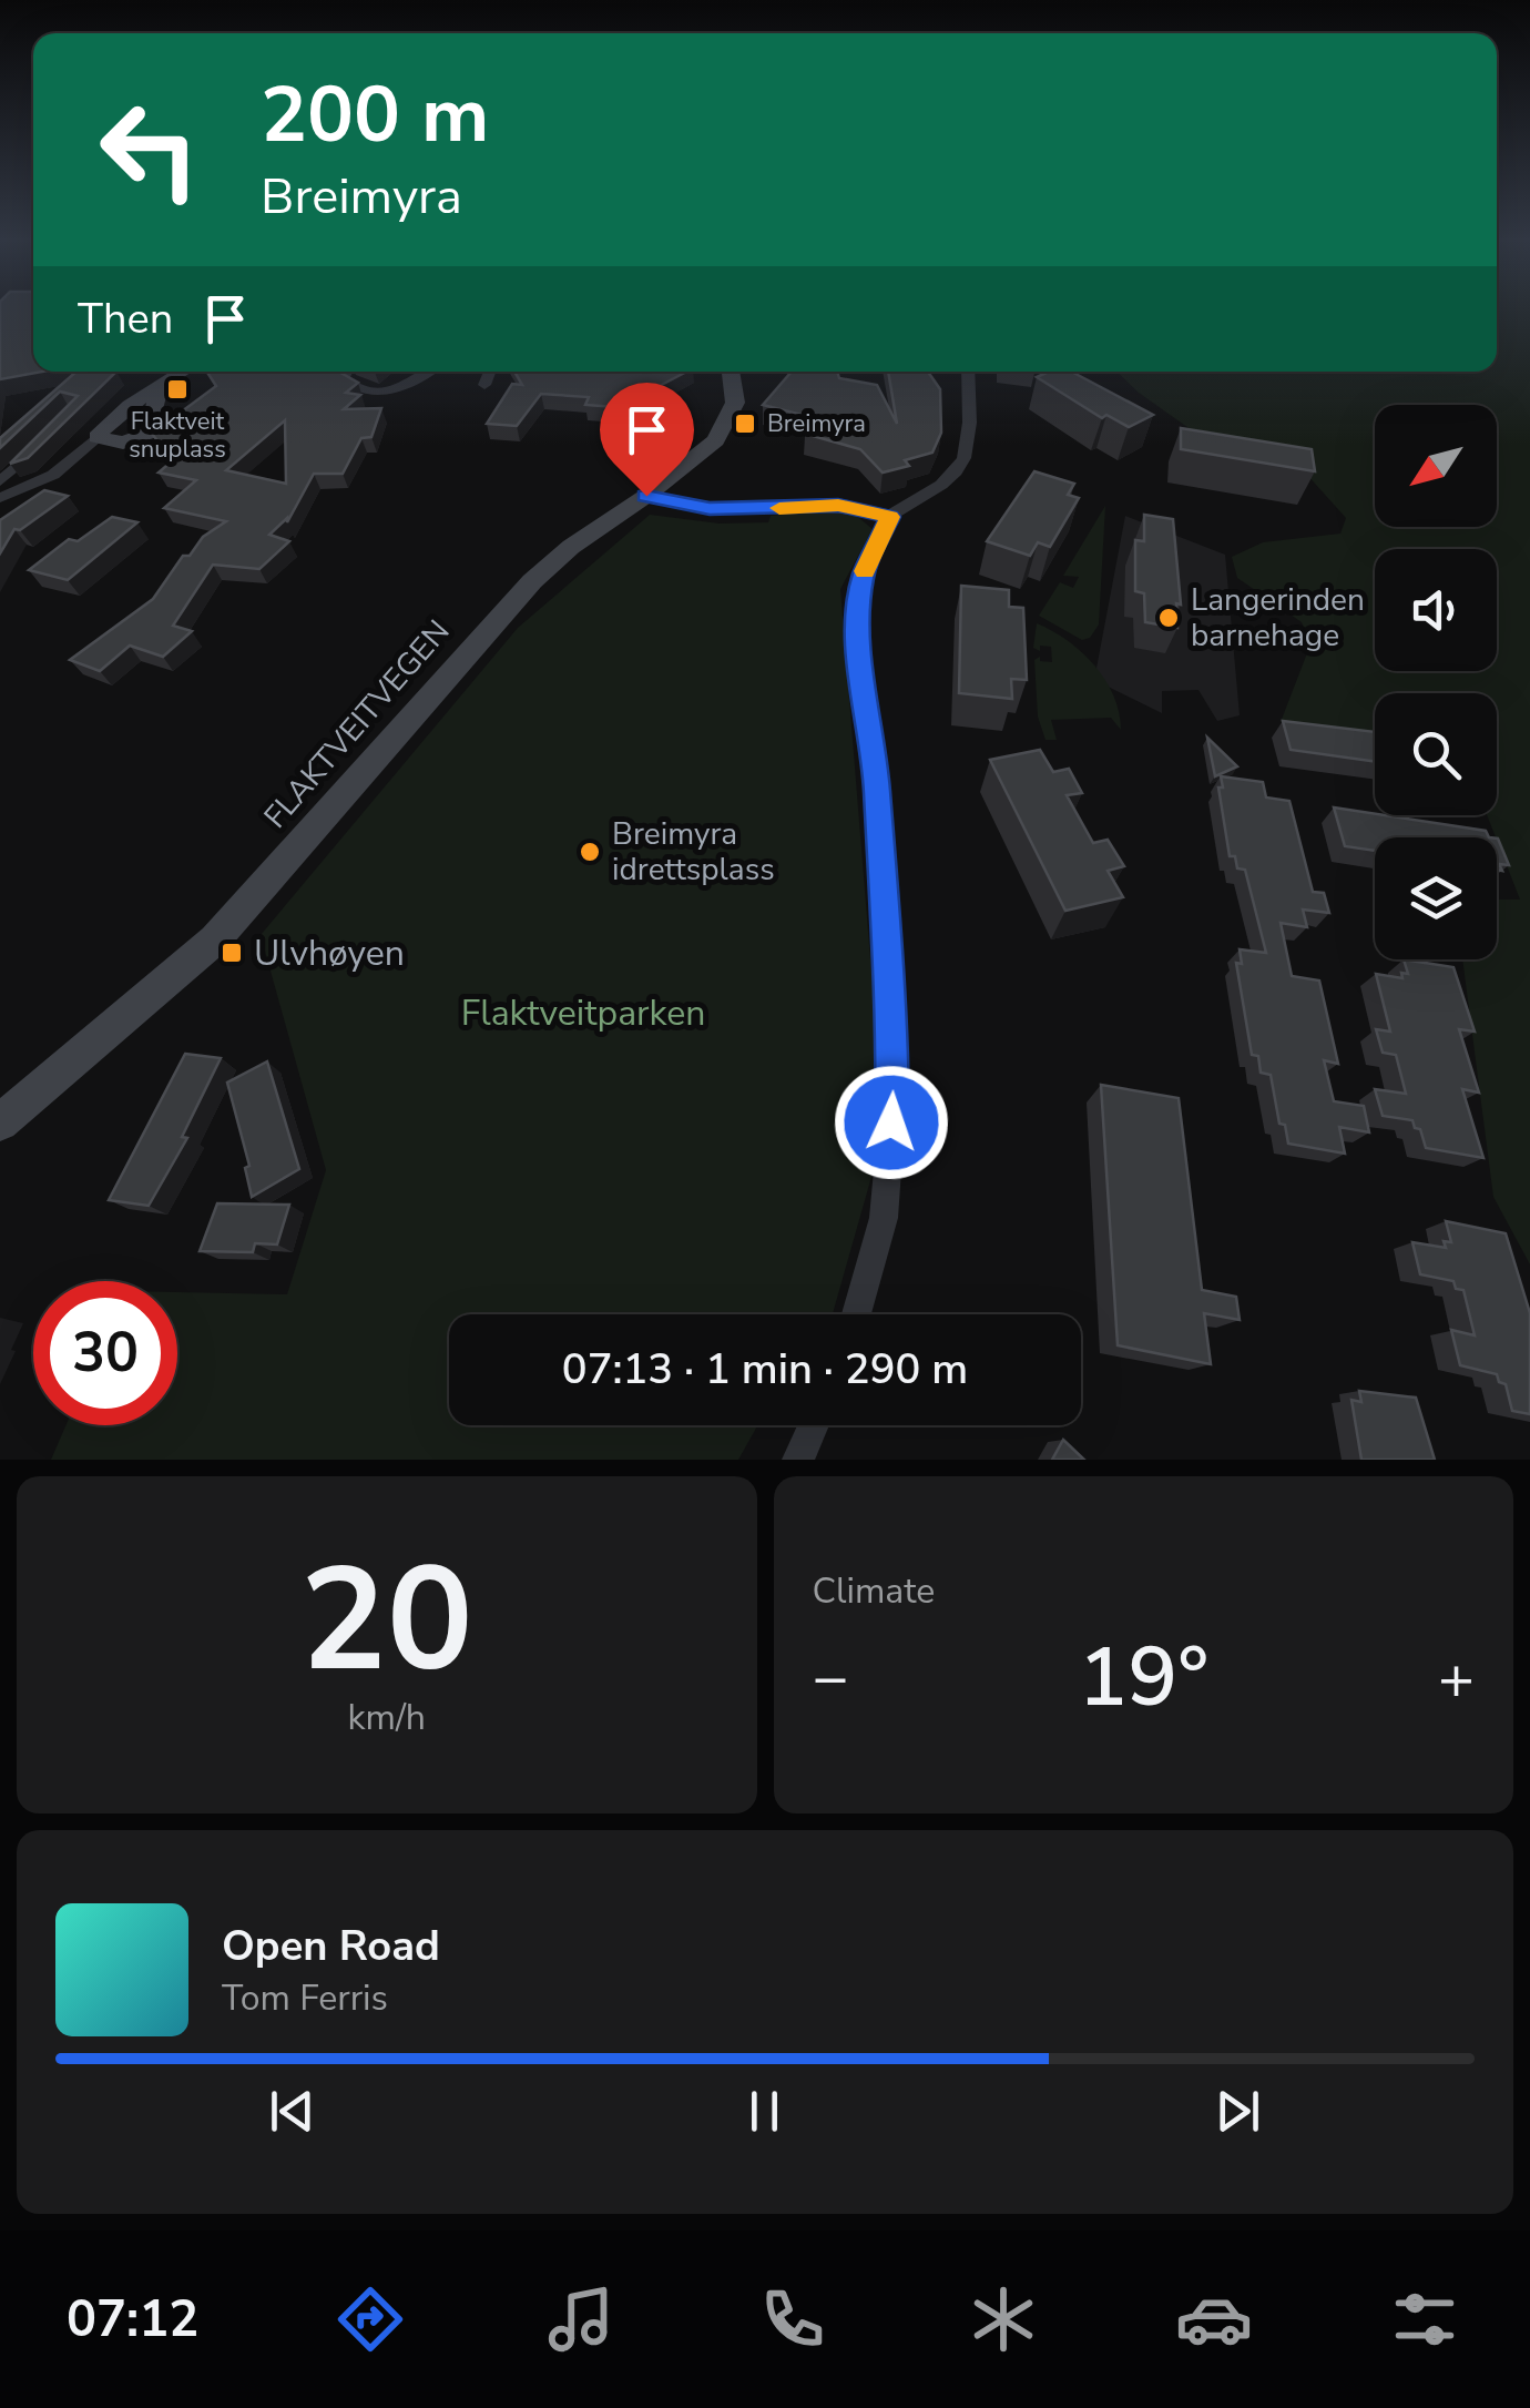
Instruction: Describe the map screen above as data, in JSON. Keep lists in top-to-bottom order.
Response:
{
  "streets": {
    "main road": ["FLAKTVEITVEGEN"]
  },
  "parks": ["Flaktveitparken"],
  "places": {
    "transit": ["Flaktveit snuplass", "Breimyra", "Ulvhøyen"],
    "other": ["Langerinden barnehage", "Breimyra idrettsplass"]
  },
  "north": "bottom left",
  "page": {
    "turn": ["200 m", "Breimyra"],
    "then": "Then",
    "limit": "30",
    "trip": "07:13 · 1 min · 290 m",
    "tile": [
      ["20", "km/h"],
      "Climate"
    ],
    "heat": ["−", "19°", "+"],
    "song": ["Open Road", "Tom Ferris"],
    "tabs": "07:12"
  }
}
